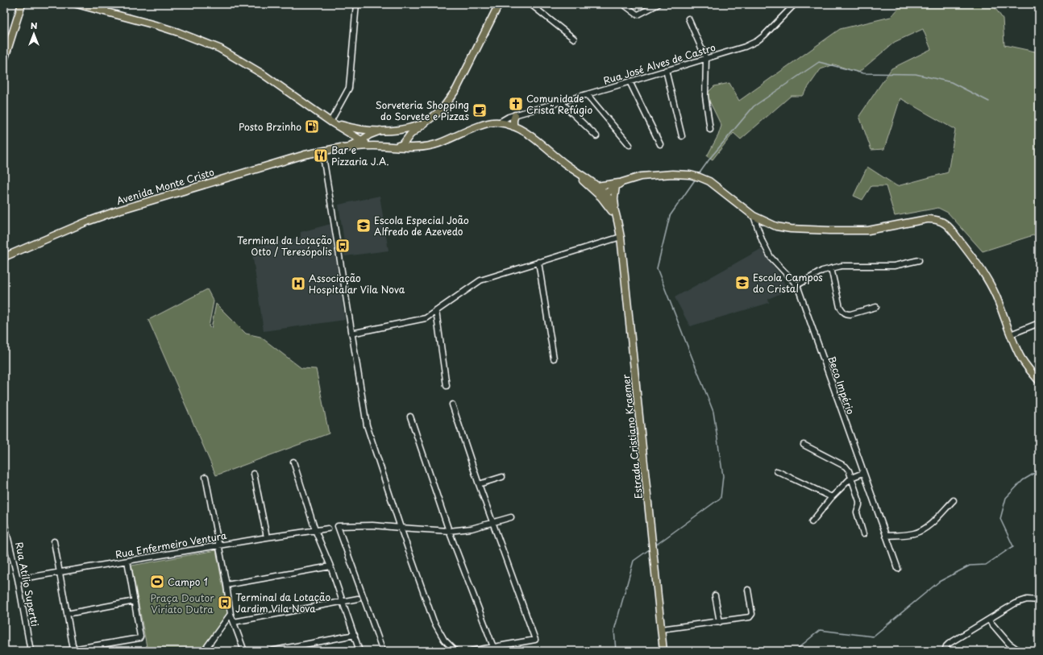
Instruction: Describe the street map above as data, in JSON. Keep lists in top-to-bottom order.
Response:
{
  "streets": {
    "main road": ["Avenida Monte Cristo", "Estrada Cristiano Kraemer"],
    "street": [
      "Rua José Alves de Castro",
      "Beco Império",
      "Rua Enfermeiro Ventura",
      "Rua Atílio Supertti"
    ]
  },
  "crossings": [
    ["Rua José Alves de Castro", "Estrada Cristiano Kraemer"],
    ["Avenida Monte Cristo", "Estrada Cristiano Kraemer"],
    ["Rua Enfermeiro Ventura", "Rua Atílio Supertti"]
  ],
  "parks": ["Praça Doutor Viriato Dutra"],
  "places": {
    "church": ["Comunidade Cristã Refúgio"],
    "cafe": ["Sorveteria Shopping do Sorvete e Pizzas"],
    "fuel station": ["Posto Brzinho"],
    "restaurant": ["Bar e Pizzaria J.A."],
    "school or university": ["Escola Especial João Alfredo de Azevedo", "Escola Campos do Cristal"],
    "bus stop": ["Terminal da Lotação Otto / Teresópolis", "Terminal da Lotação Jardim Vila Nova"],
    "hospital": ["Associação Hospitalar Vila Nova"],
    "sports": ["Campo 1"]
  },
  "north": "top"
}
